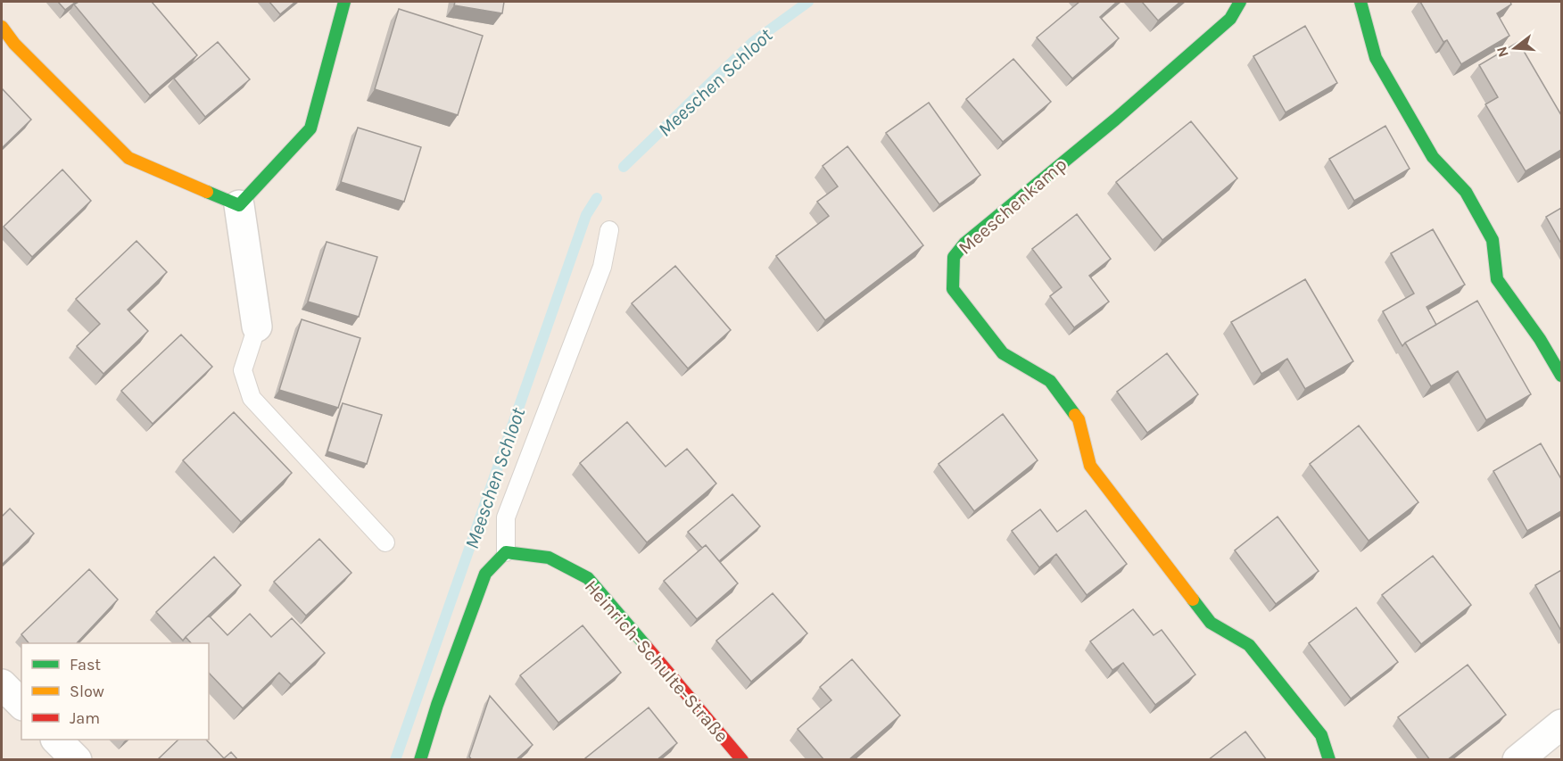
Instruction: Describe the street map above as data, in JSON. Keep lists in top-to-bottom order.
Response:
{
  "streets": {
    "street": ["Meeschenkamp", "Heinrich-Schulte-Straße"]
  },
  "water": ["Meeschen Schloot"],
  "legend": ["Fast", "Slow", "Jam"],
  "north": "left"
}
